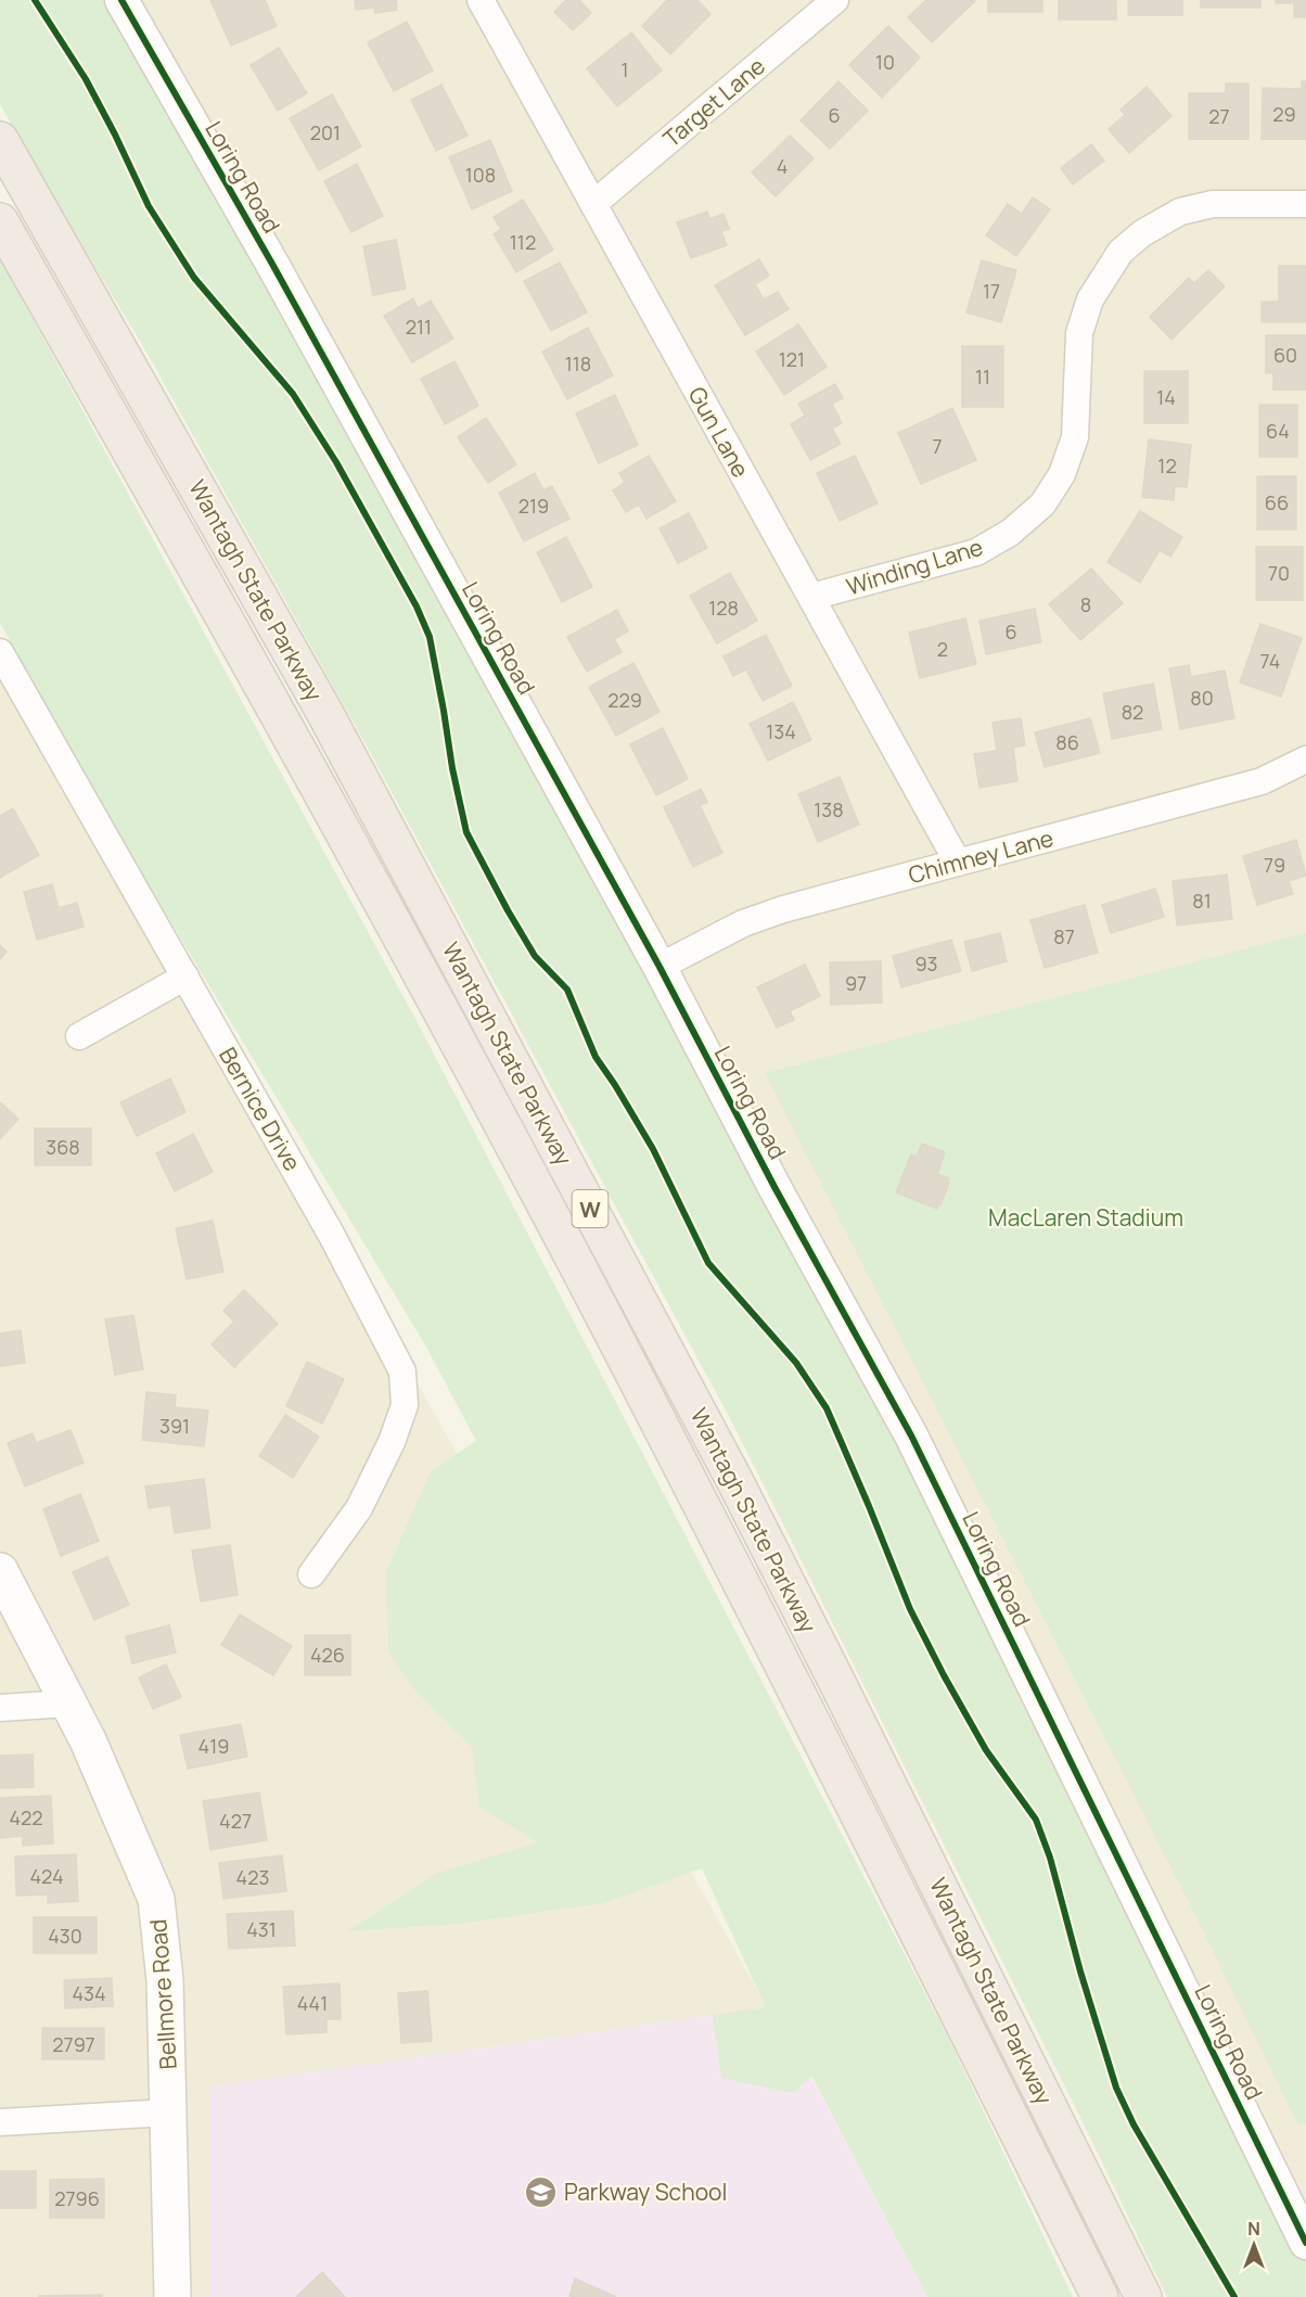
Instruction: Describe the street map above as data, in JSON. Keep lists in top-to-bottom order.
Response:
{
  "streets": {
    "highway": ["Wantagh State Parkway", "W"],
    "main road": ["Bellmore Road"],
    "street": [
      "Target Lane",
      "Loring Road",
      "Gun Lane",
      "Winding Lane",
      "Chimney Lane",
      "Bernice Drive"
    ]
  },
  "crossings": [
    ["Target Lane", "Gun Lane"],
    ["Loring Road", "Chimney Lane"],
    ["Gun Lane", "Winding Lane"],
    ["Gun Lane", "Chimney Lane"]
  ],
  "parks": ["MacLaren Stadium"],
  "places": {
    "school or university": ["Parkway School"]
  },
  "house_numbers": [
    "10",
    "1",
    "29",
    "6",
    "27",
    "201",
    "4",
    "108",
    "112",
    "17",
    "211",
    "60",
    "121",
    "118",
    "11",
    "14",
    "64",
    "7",
    "12",
    "66",
    "219",
    "70",
    "8",
    "128",
    "6",
    "2",
    "74",
    "80",
    "229",
    "82",
    "134",
    "86",
    "138",
    "79",
    "81",
    "87",
    "93",
    "97",
    "368",
    "391",
    "426",
    "419",
    "422",
    "427",
    "424",
    "423",
    "431",
    "430",
    "434",
    "441",
    "2797",
    "2796"
  ],
  "north": "top"
}
